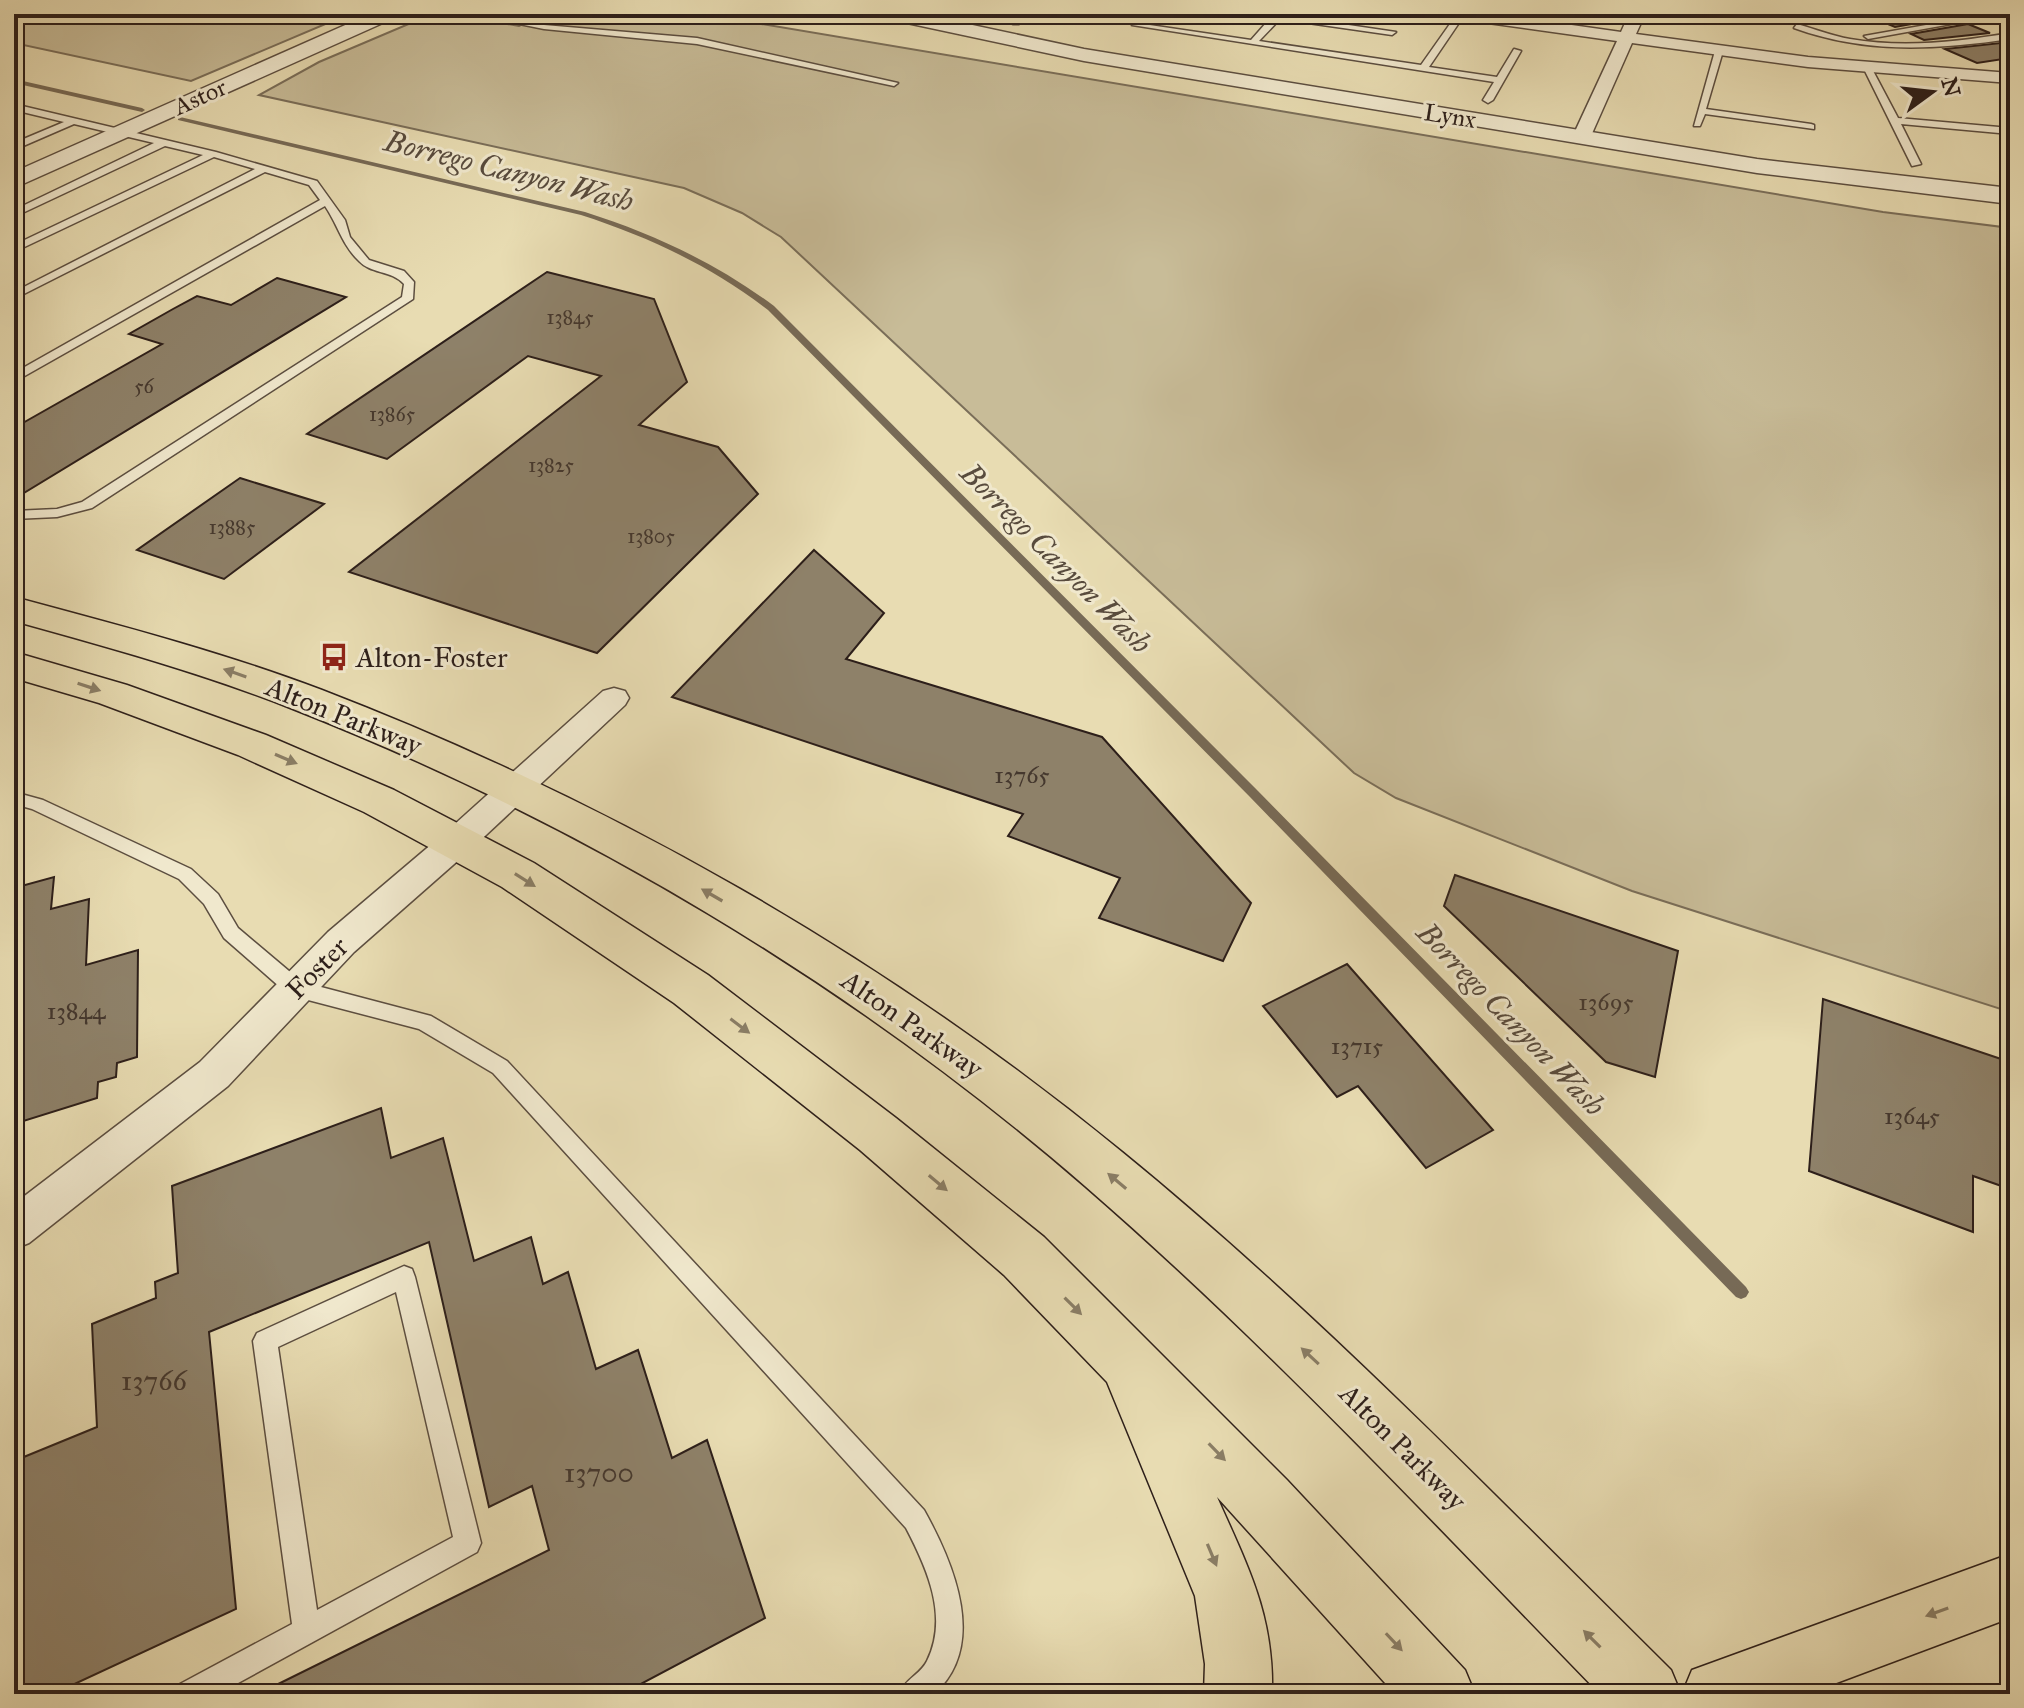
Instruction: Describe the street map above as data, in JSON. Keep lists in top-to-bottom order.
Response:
{
  "streets": {
    "main road": ["Alton Parkway"],
    "street": ["Astor", "Lynx", "Foster"]
  },
  "crossings": [
    ["Alton Parkway", "Foster"]
  ],
  "water": ["Borrego Canyon Wash"],
  "places": {
    "bus stop": ["Alton-Foster"]
  },
  "house_numbers": [
    "13845",
    "56",
    "13865",
    "13825",
    "13885",
    "13805",
    "13765",
    "13695",
    "13844",
    "13715",
    "13645",
    "13766",
    "13700"
  ],
  "north": "right"
}
